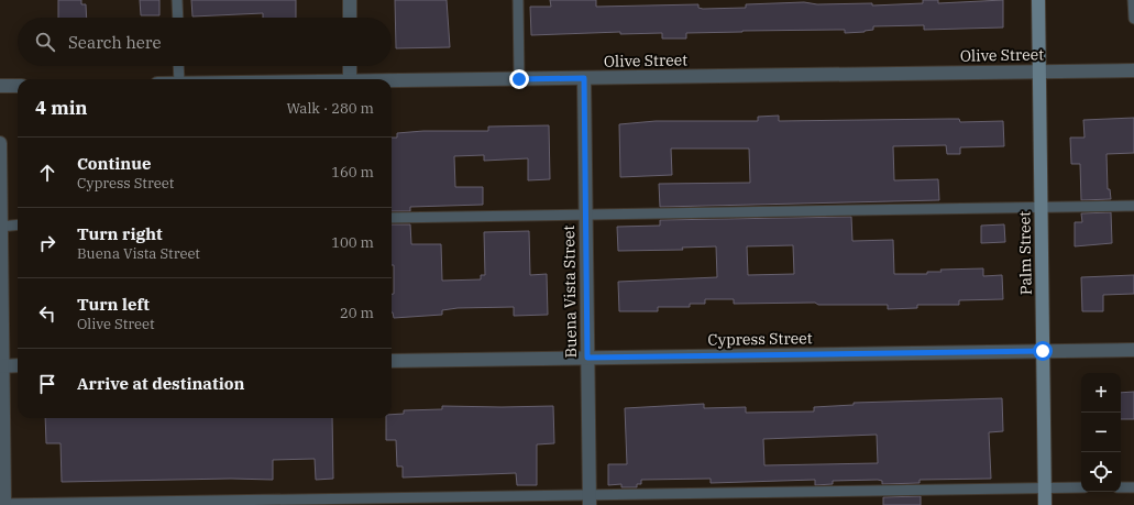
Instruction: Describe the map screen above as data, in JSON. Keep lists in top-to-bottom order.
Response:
{
  "streets": {
    "street": [
      "Olive Street",
      "Palm Street",
      "Buena Vista Street",
      "Cypress Street"
    ]
  },
  "crossings": [
    ["Olive Street", "Palm Street"],
    ["Olive Street", "Buena Vista Street"],
    ["Palm Street", "Cypress Street"],
    ["Buena Vista Street", "Cypress Street"]
  ],
  "page": {
    "search": "Search here",
    "heading": ["4 min", "Walk · 280 m"],
    "list": [
      ["Continue", "Cypress Street", "160 m"],
      ["Turn right", "Buena Vista Street", "100 m"],
      ["Turn left", "Olive Street", "20 m"],
      "Arrive at destination"
    ],
    "map_buttons": ["+", "−"]
  }
}
